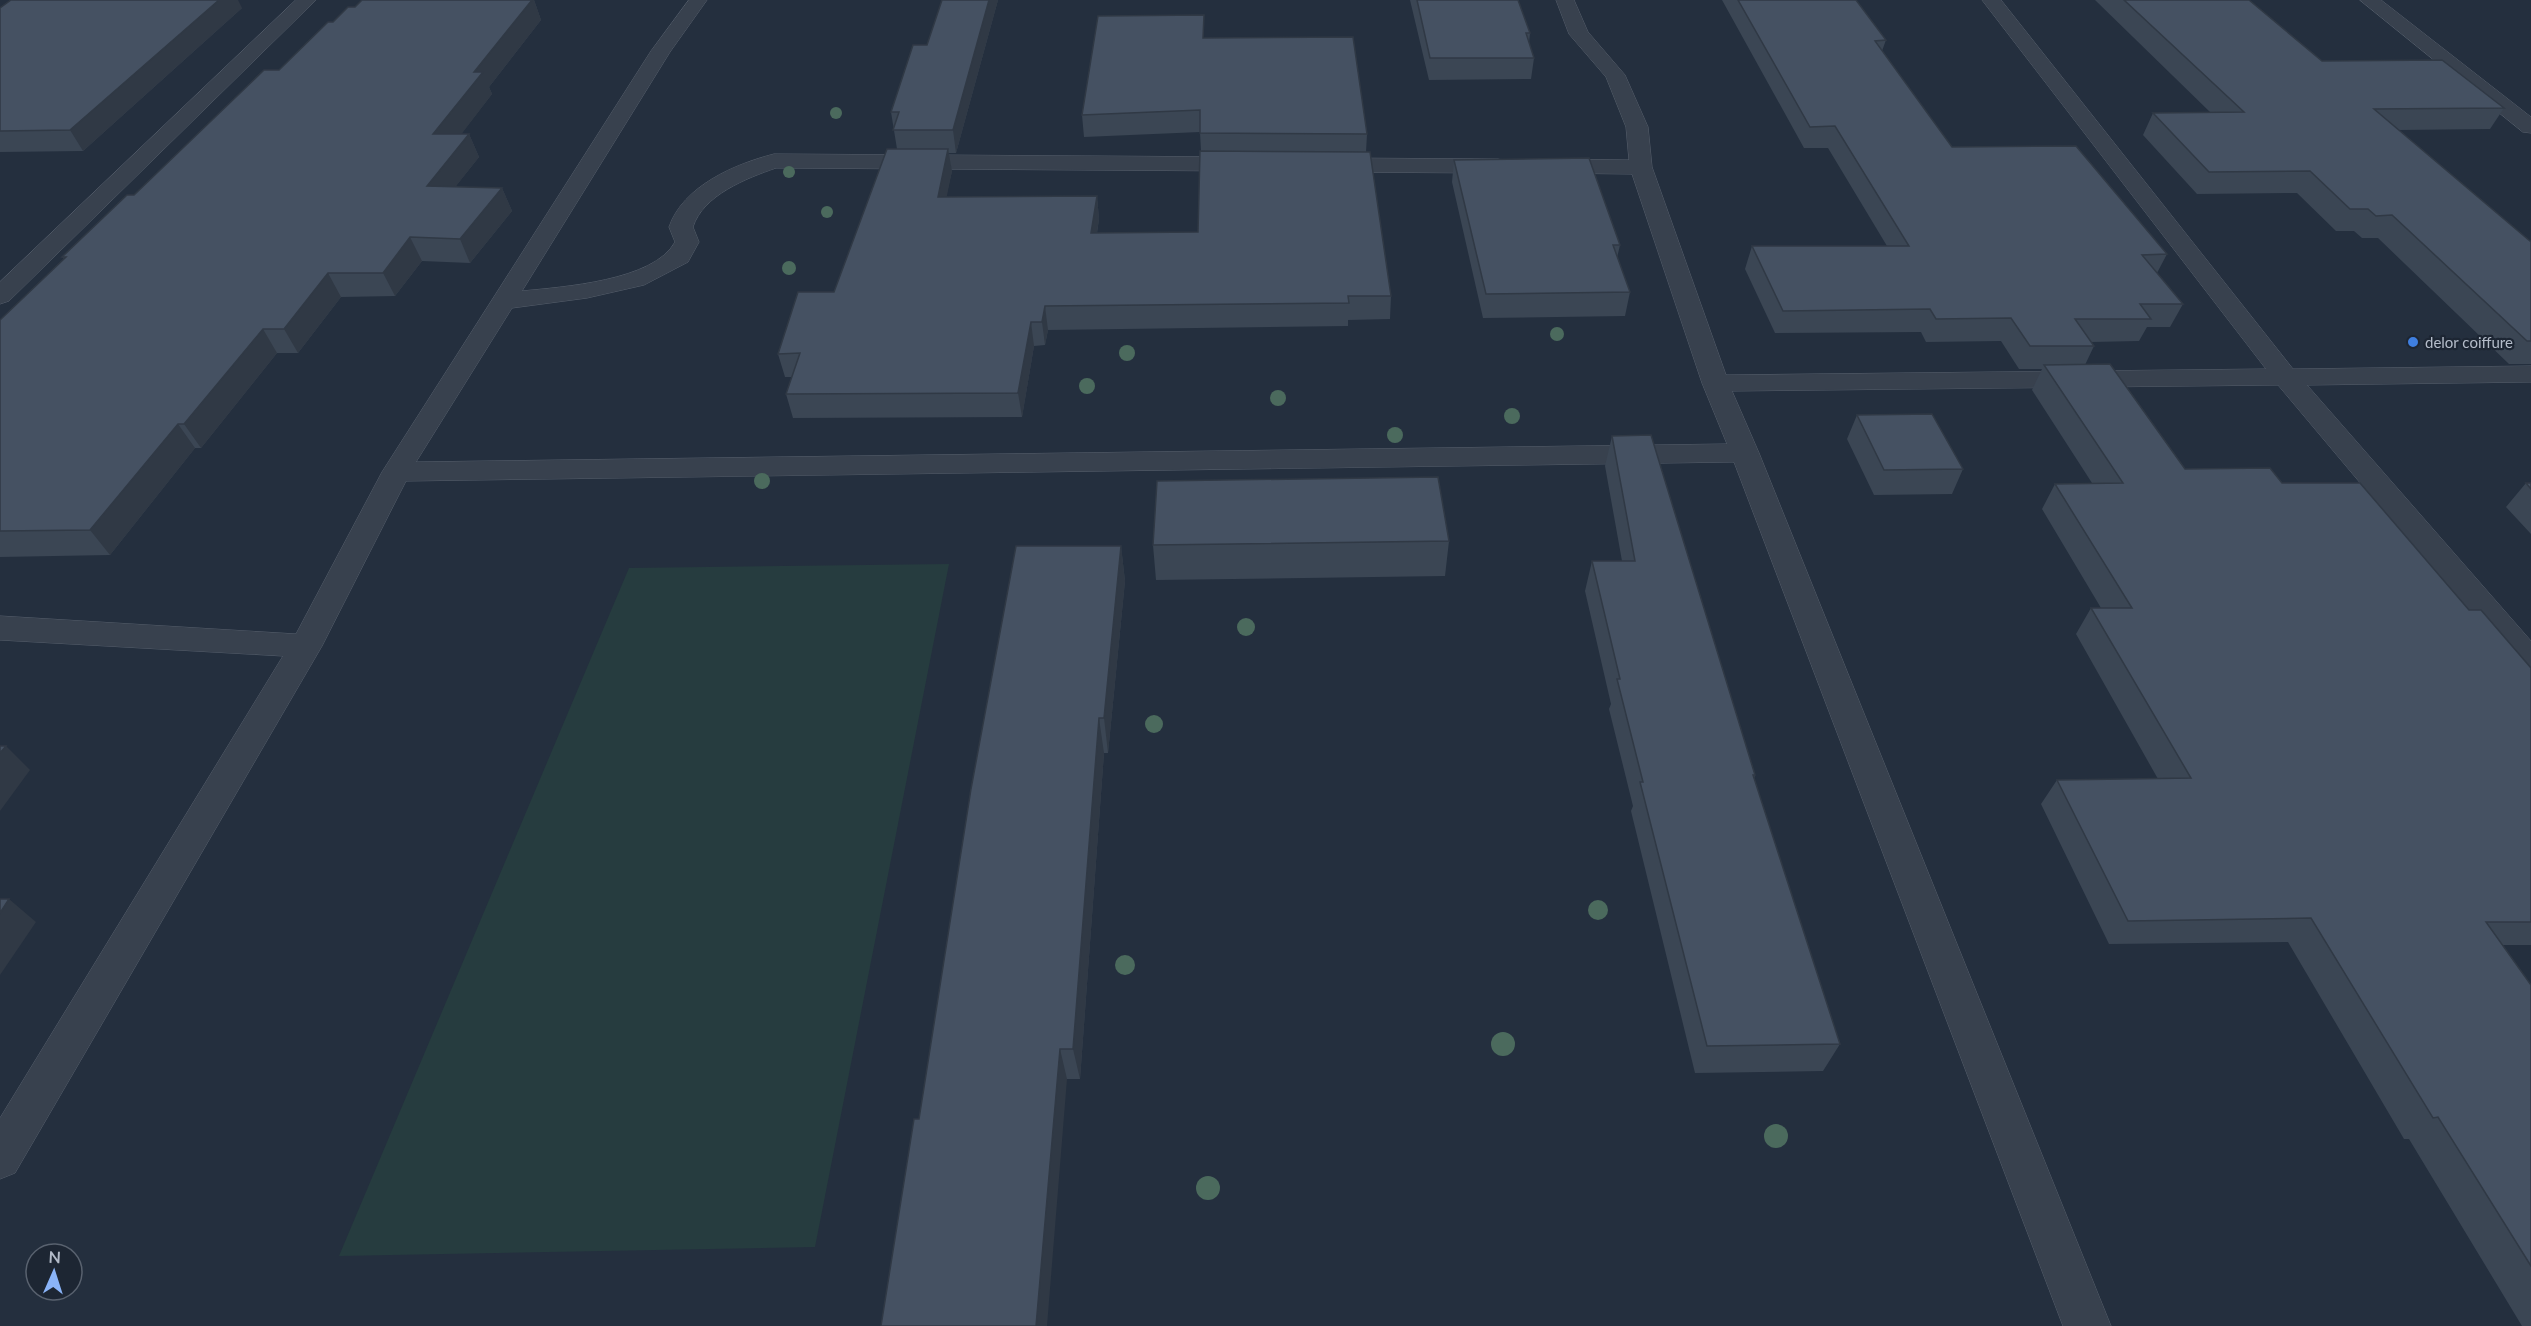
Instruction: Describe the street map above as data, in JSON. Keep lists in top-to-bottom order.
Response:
{
  "places": ["delor coiffure"],
  "north": "top"
}
